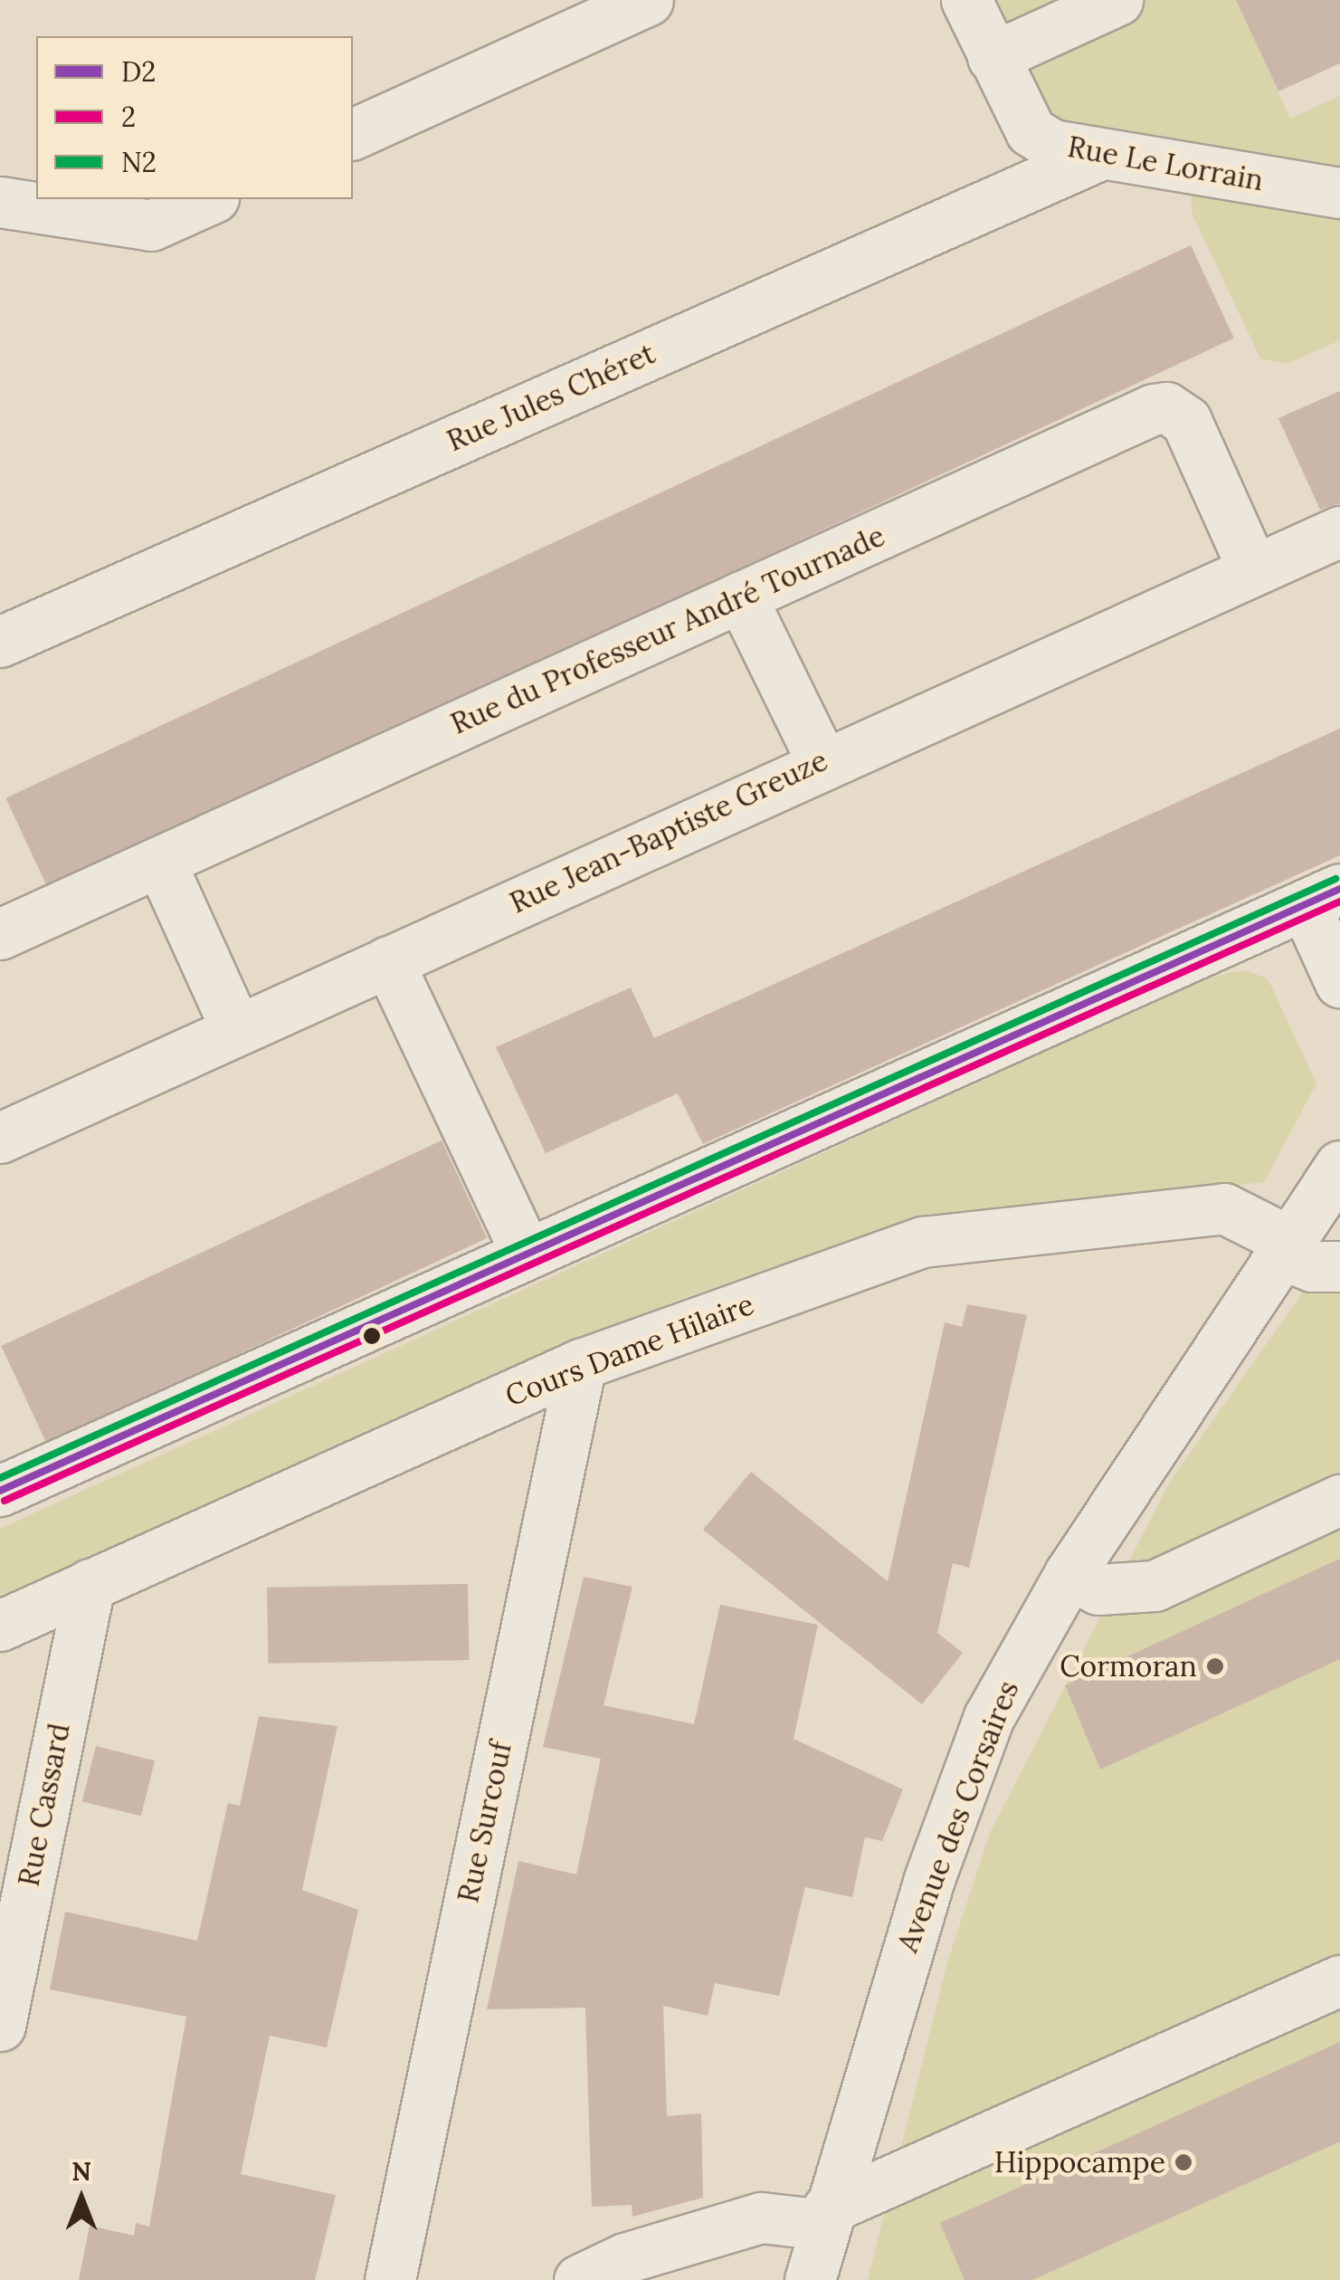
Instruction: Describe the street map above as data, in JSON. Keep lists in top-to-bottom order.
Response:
{
  "streets": {
    "street": [
      "Rue Le Lorrain",
      "Rue Jules Chéret",
      "Rue du Professeur André Tournade",
      "Rue Jean-Baptiste Greuze",
      "Cours Dame Hilaire",
      "Rue Cassard",
      "Avenue des Corsaires",
      "Rue Surcouf"
    ]
  },
  "crossings": [
    ["Rue Le Lorrain", "Rue Jules Chéret"],
    ["Rue du Professeur André Tournade", "Rue Jean-Baptiste Greuze"],
    ["Cours Dame Hilaire", "Rue Cassard"],
    ["Cours Dame Hilaire", "Avenue des Corsaires"],
    ["Cours Dame Hilaire", "Rue Surcouf"]
  ],
  "places": ["Cormoran", "Hippocampe"],
  "lines": ["transit line N2", "transit line D2", "transit line 2"],
  "legend": ["D2", "2", "N2"],
  "north": "top"
}
